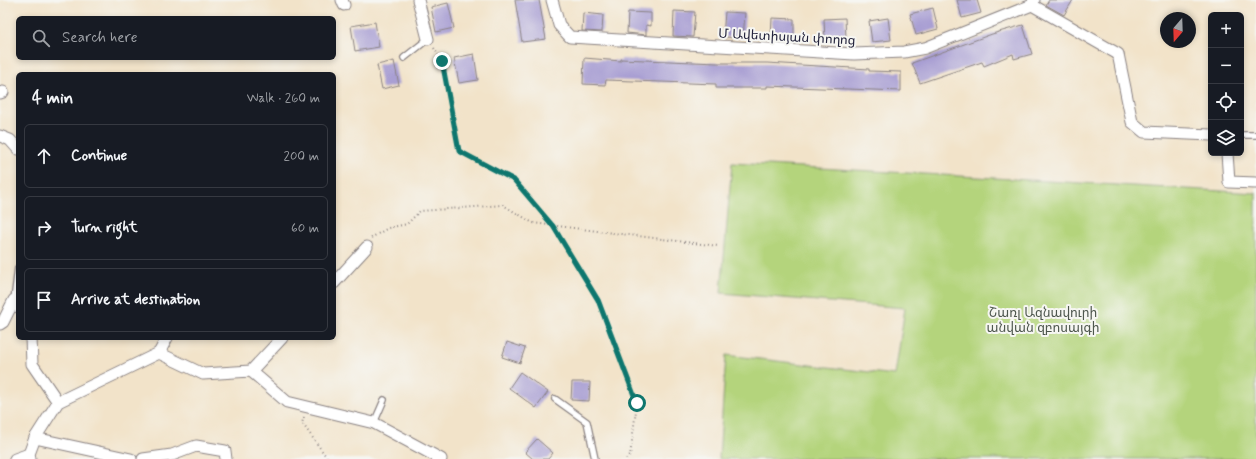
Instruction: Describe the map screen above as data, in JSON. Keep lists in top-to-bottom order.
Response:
{
  "streets": {
    "street": ["Մ Ավետիսյան փողոց"]
  },
  "parks": ["Շառլ Ազնավուրի անվան զբոսայգի"],
  "north": "bottom",
  "page": {
    "map_buttons": ["+", "−"],
    "search": "Search here",
    "heading": ["4 min", "Walk · 260 m"],
    "list": [
      ["Continue", "200 m"],
      ["Turn right", "60 m"],
      "Arrive at destination"
    ]
  }
}
